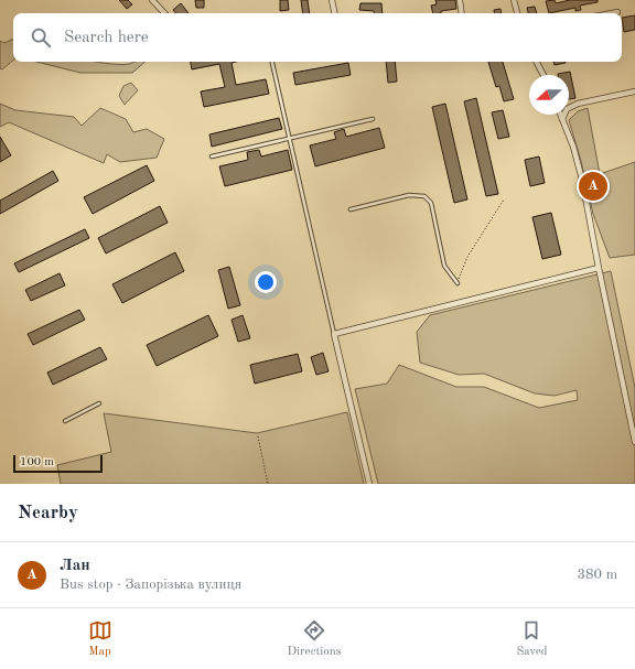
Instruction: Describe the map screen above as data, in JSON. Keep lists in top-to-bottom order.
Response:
{
  "scale_bar": "100 m",
  "north": "left",
  "page": {
    "search": "Search here",
    "pins": "A",
    "scale": "100 m",
    "heading": "Nearby",
    "list": [
      {
        "mark": "A",
        "name": "Лан",
        "note": "Bus stop · Запорізька вулиця",
        "value": "380 m"
      }
    ],
    "nav": ["Map", "Directions", "Saved"]
  }
}
